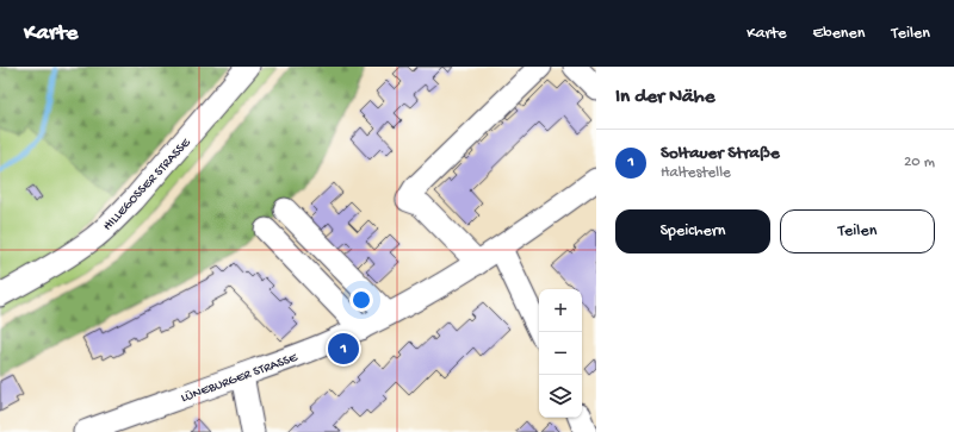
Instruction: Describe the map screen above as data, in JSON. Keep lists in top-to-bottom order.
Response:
{
  "streets": {
    "street": ["HILLEGOSSER STRASSE", "LÜNEBURGER STRASSE"]
  },
  "page": {
    "header": "Karte",
    "nav": ["Karte", "Ebenen", "Teilen"],
    "heading": "In der Nähe",
    "list": [
      {
        "mark": "1",
        "name": "Soltauer Straße",
        "note": "Haltestelle",
        "value": "20 m"
      }
    ],
    "buttons": ["Speichern", "Teilen"],
    "map_buttons": ["+", "−"],
    "pins": "1"
  }
}
